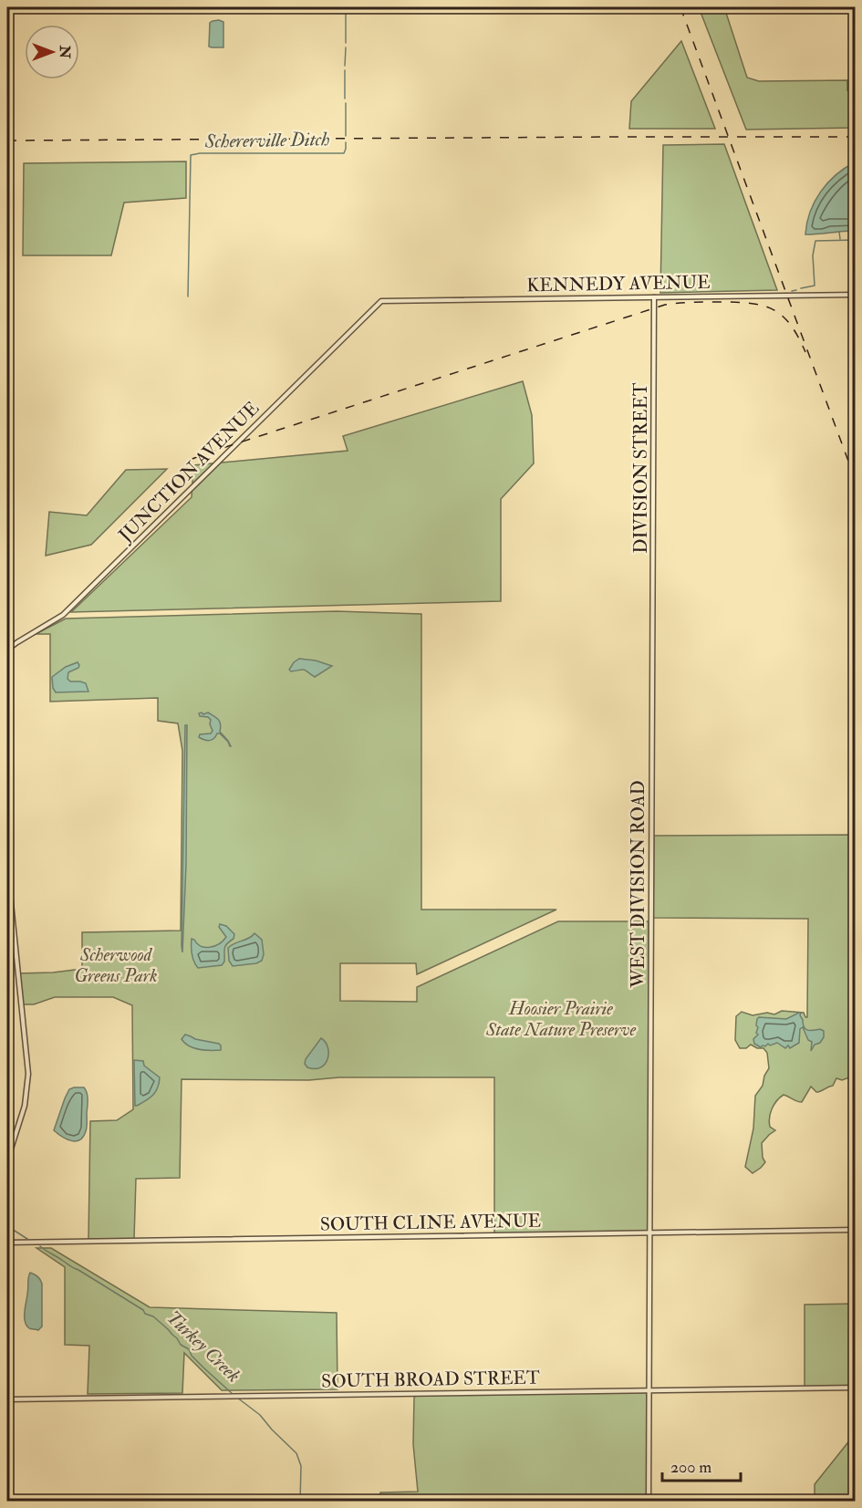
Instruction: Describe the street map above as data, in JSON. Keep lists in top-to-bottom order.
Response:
{
  "streets": {
    "street": [
      "KENNEDY AVENUE",
      "DIVISION STREET",
      "JUNCTION AVENUE",
      "WEST DIVISION ROAD",
      "SOUTH CLINE AVENUE",
      "SOUTH BROAD STREET"
    ]
  },
  "crossings": [
    ["KENNEDY AVENUE", "DIVISION STREET"],
    ["KENNEDY AVENUE", "JUNCTION AVENUE"],
    ["DIVISION STREET", "WEST DIVISION ROAD"],
    ["WEST DIVISION ROAD", "SOUTH CLINE AVENUE"],
    ["WEST DIVISION ROAD", "SOUTH BROAD STREET"]
  ],
  "water": ["Schererville Ditch", "Turkey Creek"],
  "parks": ["Scherwood Greens Park", "Hoosier Prairie State Nature Preserve"],
  "scale_bar": "200 m",
  "north": "right"
}
